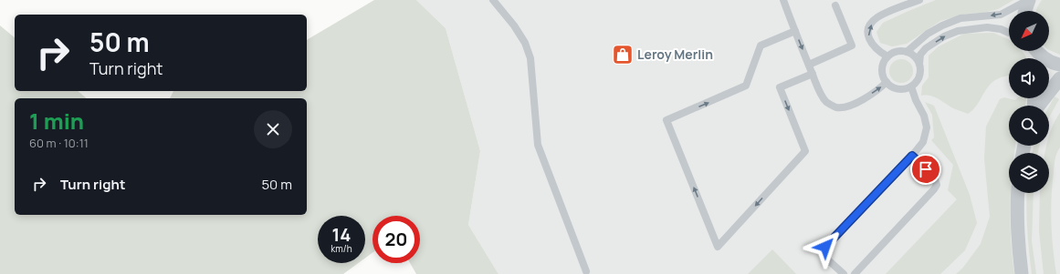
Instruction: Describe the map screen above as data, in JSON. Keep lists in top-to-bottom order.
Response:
{
  "places": {
    "shop": ["Leroy Merlin"]
  },
  "north": "bottom left",
  "page": {
    "turn": ["50 m", "Turn right"],
    "heading": ["1 min", "60 m · 10:11"],
    "list": [
      {
        "name": "Turn right",
        "value": "50 m"
      }
    ],
    "speed": "14 km/h",
    "limit": "20"
  }
}
